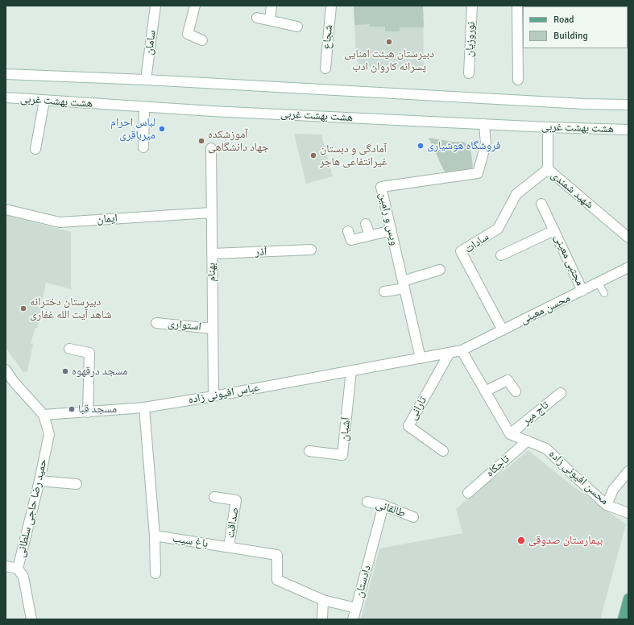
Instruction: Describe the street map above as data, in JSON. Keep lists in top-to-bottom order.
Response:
{
  "streets": {
    "street": [
      "شجاع",
      "نوروزیان",
      "سامان",
      "هشت بهشت غربی",
      "شهید شمندی",
      "ایمان",
      "ویس و رامین",
      "سادات",
      "آذر",
      "مجتبی معینی",
      "بهنام",
      "محسن معینی",
      "استواری",
      "عباس افیونی زاده",
      "تارانی",
      "تاج میر",
      "آشیان",
      "تاجکاه",
      "محسن افیونی زاده",
      "حمید رضا حاجی سلطانی",
      "طالقانی",
      "صداقت",
      "باغ سیب",
      "دادستان"
    ]
  },
  "crossings": [
    ["هشت بهشت غربی", "شهید شمندی"],
    ["هشت بهشت غربی", "ویس و رامین"],
    ["شهید شمندی", "سادات"],
    ["ایمان", "بهنام"],
    ["ویس و رامین", "عباس افیونی زاده"],
    ["سادات", "محسن معینی"],
    ["آذر", "بهنام"],
    ["مجتبی معینی", "محسن معینی"],
    ["بهنام", "استواری"],
    ["بهنام", "عباس افیونی زاده"],
    ["محسن معینی", "عباس افیونی زاده"],
    ["عباس افیونی زاده", "تارانی"],
    ["عباس افیونی زاده", "آشیان"],
    ["عباس افیونی زاده", "حمید رضا حاجی سلطانی"],
    ["تاج میر", "محسن افیونی زاده"],
    ["تاجکاه", "محسن افیونی زاده"],
    ["طالقانی", "دادستان"],
    ["صداقت", "باغ سیب"],
    ["باغ سیب", "دادستان"]
  ],
  "places": [
    "دبیرستان هیئت امنایی پسرانه کاروان ادب",
    "لباس احرام میرباقری",
    "آموزشکده جهاد دانشگاهی",
    "فروشگاه هوشیاری",
    "آمادگی و دبستان غیرانتفاعی هاجر",
    "دبیرستان دخترانه شاهد آیت الله غفاری",
    "مسجد درقهوه",
    "مسجد قبا",
    "بیمارستان صدوقی"
  ],
  "legend": ["Road", "Building"]
}
